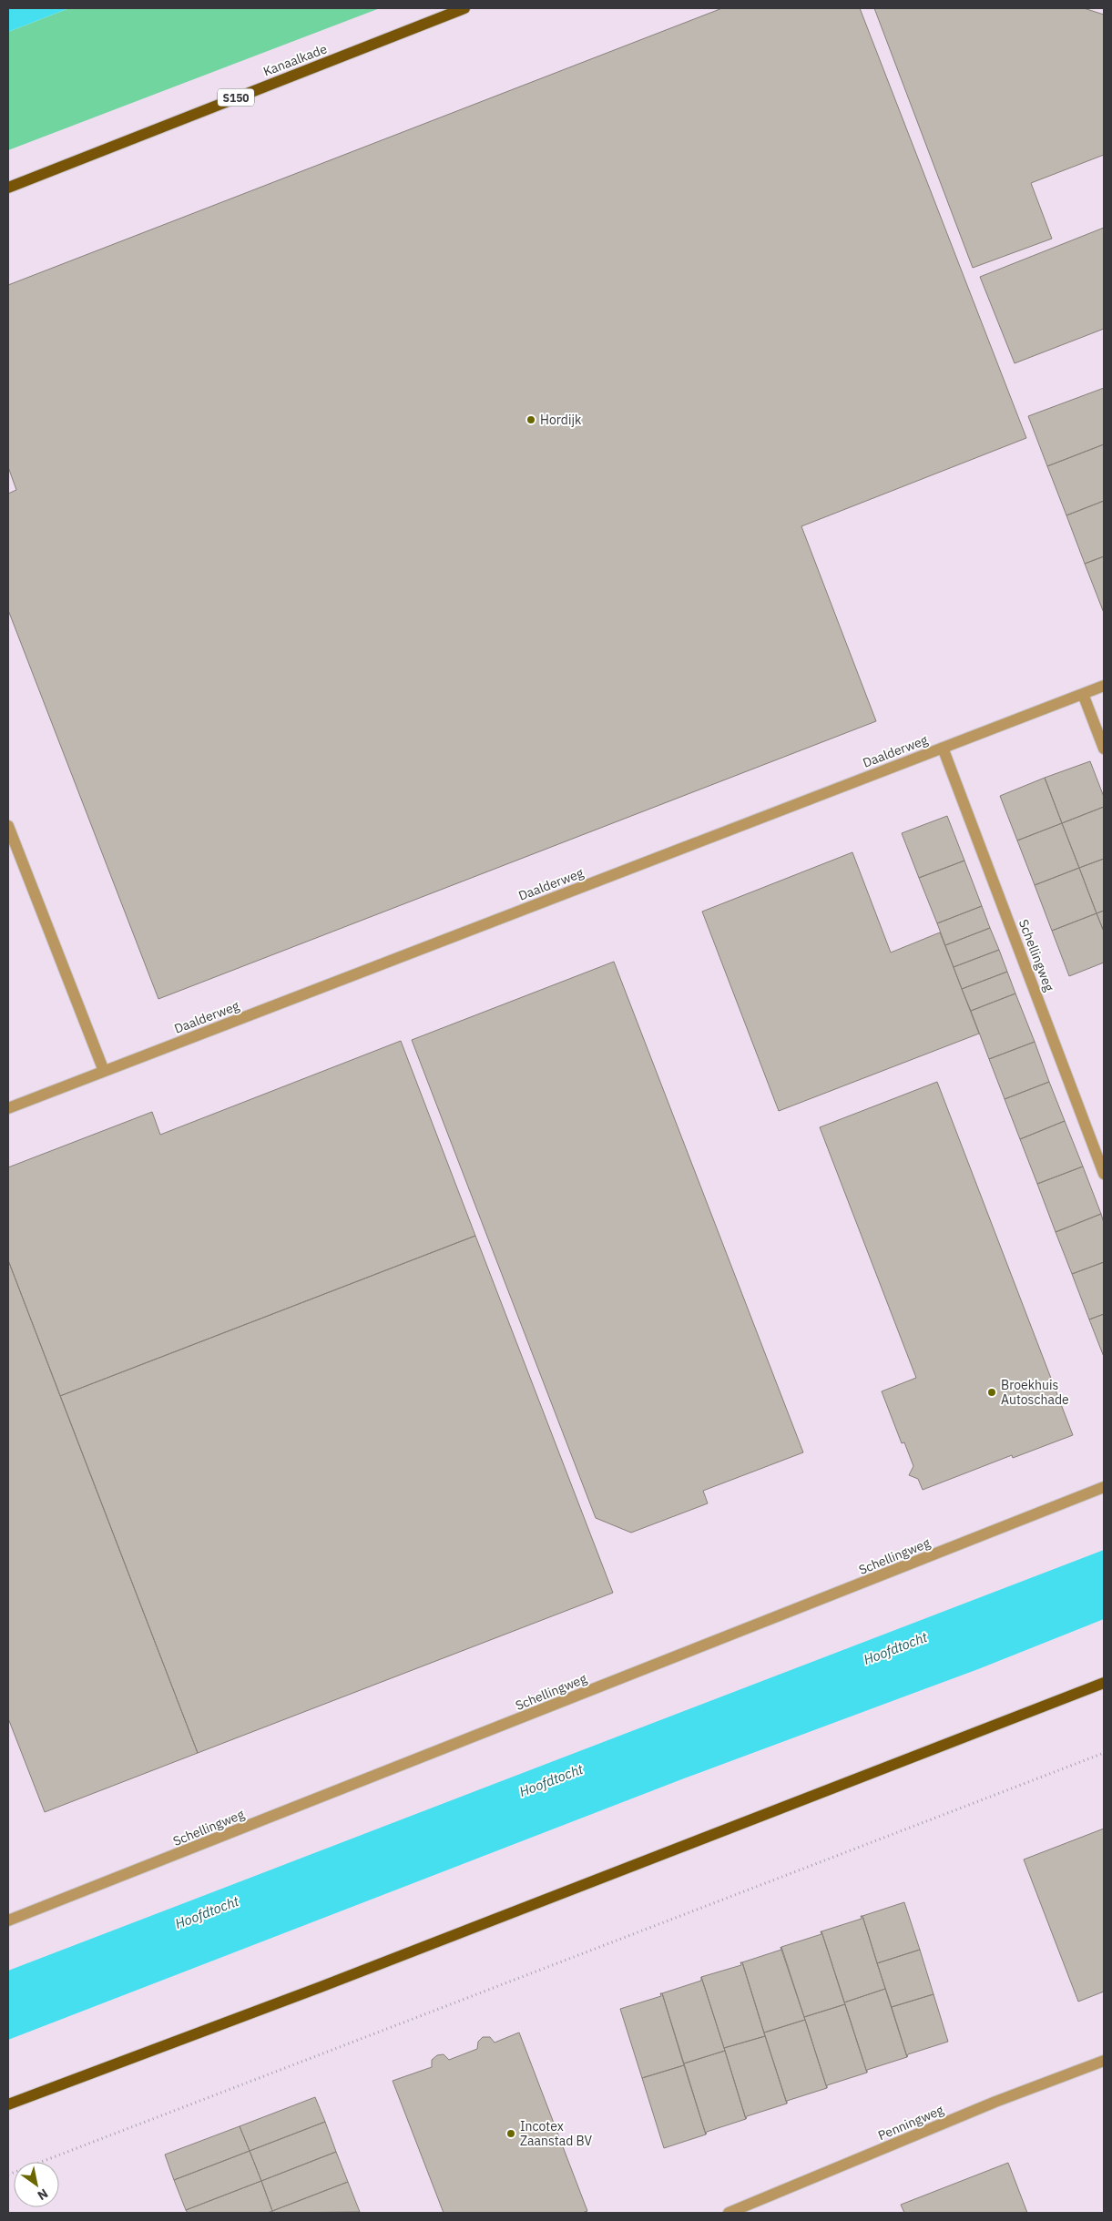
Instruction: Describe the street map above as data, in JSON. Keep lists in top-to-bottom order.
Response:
{
  "streets": {
    "main road": ["Kanaalkade", "S150"],
    "street": ["Daalderweg", "Schellingweg", "Penningweg"]
  },
  "crossings": [
    ["Daalderweg", "Schellingweg"]
  ],
  "water": ["Hoofdtocht"],
  "places": ["Hordijk", "Broekhuis Autoschade", "Incotex Zaanstad BV"],
  "north": "bottom right"
}
